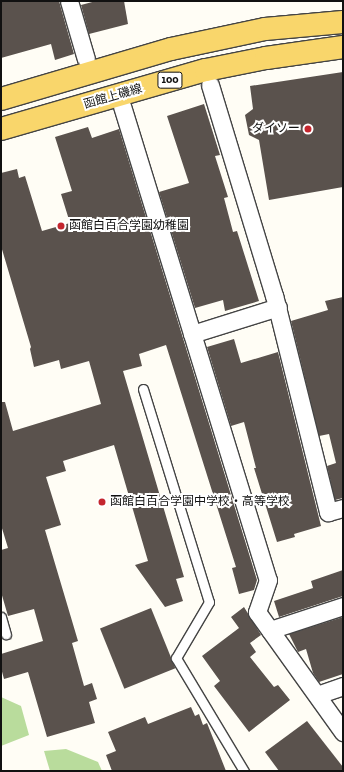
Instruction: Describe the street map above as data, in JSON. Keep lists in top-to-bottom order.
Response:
{
  "streets": {
    "main road": ["100", "函館上磯線"]
  },
  "places": ["ダイソー", "函館白百合学園幼稚園", "函館白百合学園中学校・高等学校"]
}
